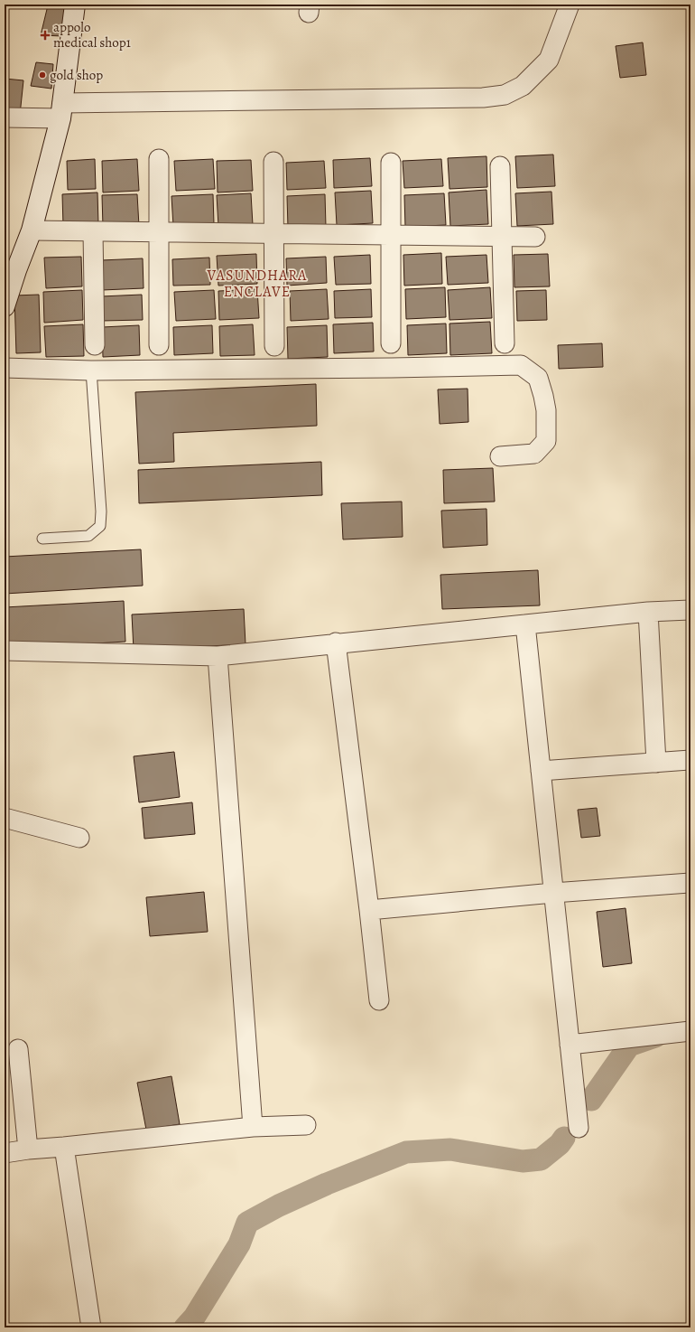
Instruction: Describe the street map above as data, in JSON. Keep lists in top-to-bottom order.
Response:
{
  "districts": ["VASUNDHARA ENCLAVE"],
  "places": {
    "health": ["appolo medical shop1"],
    "other": ["gold shop"]
  }
}
